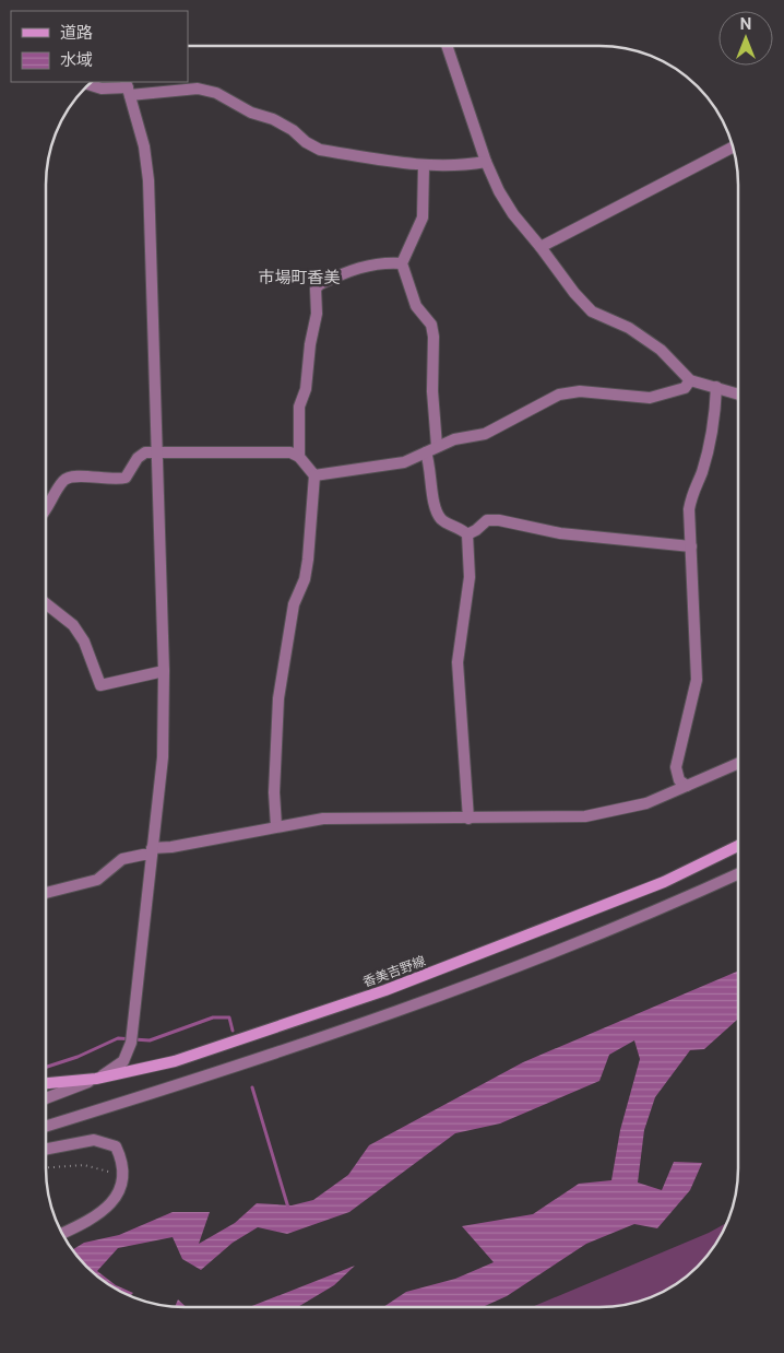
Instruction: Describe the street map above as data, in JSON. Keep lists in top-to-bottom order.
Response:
{
  "streets": {
    "main road": ["香美吉野線"]
  },
  "districts": ["市場町香美"],
  "legend": ["道路", "水域"],
  "north": "top"
}
